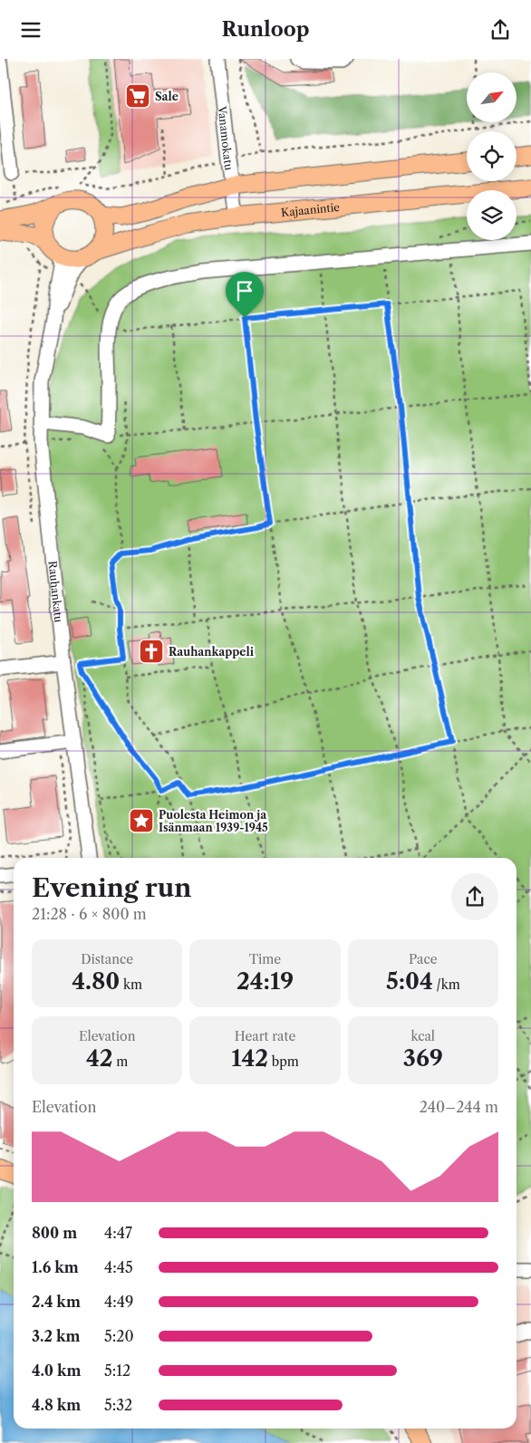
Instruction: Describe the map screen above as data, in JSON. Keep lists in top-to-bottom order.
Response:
{
  "streets": {
    "main road": ["Kajaanintie"],
    "street": ["Vanamokatu", "Rauhankatu"]
  },
  "crossings": [
    ["Vanamokatu", "Kajaanintie"],
    ["Kajaanintie", "Rauhankatu"]
  ],
  "places": {
    "supermarket": ["Sale"],
    "church": ["Rauhankappeli"],
    "place": ["Puolesta Heimon ja Isänmaan 1939-1945"]
  },
  "north": "top right",
  "page": {
    "header": "Runloop",
    "heading": ["Evening run", "21:28 · 6 × 800 m"],
    "stats": [
      ["Distance", "4.80 km"],
      ["Time", "24:19"],
      ["Pace", "5:04 /km"],
      ["Elevation", "42 m"],
      ["Heart rate", "142 bpm"],
      ["kcal", "369"]
    ],
    "chart": ["Elevation", "240–244 m"],
    "list": [
      {
        "name": "800 m",
        "note": "4:47"
      },
      {
        "name": "1.6 km",
        "note": "4:45"
      },
      {
        "name": "2.4 km",
        "note": "4:49"
      },
      {
        "name": "3.2 km",
        "note": "5:20"
      },
      {
        "name": "4.0 km",
        "note": "5:12"
      },
      {
        "name": "4.8 km",
        "note": "5:32"
      }
    ]
  }
}
